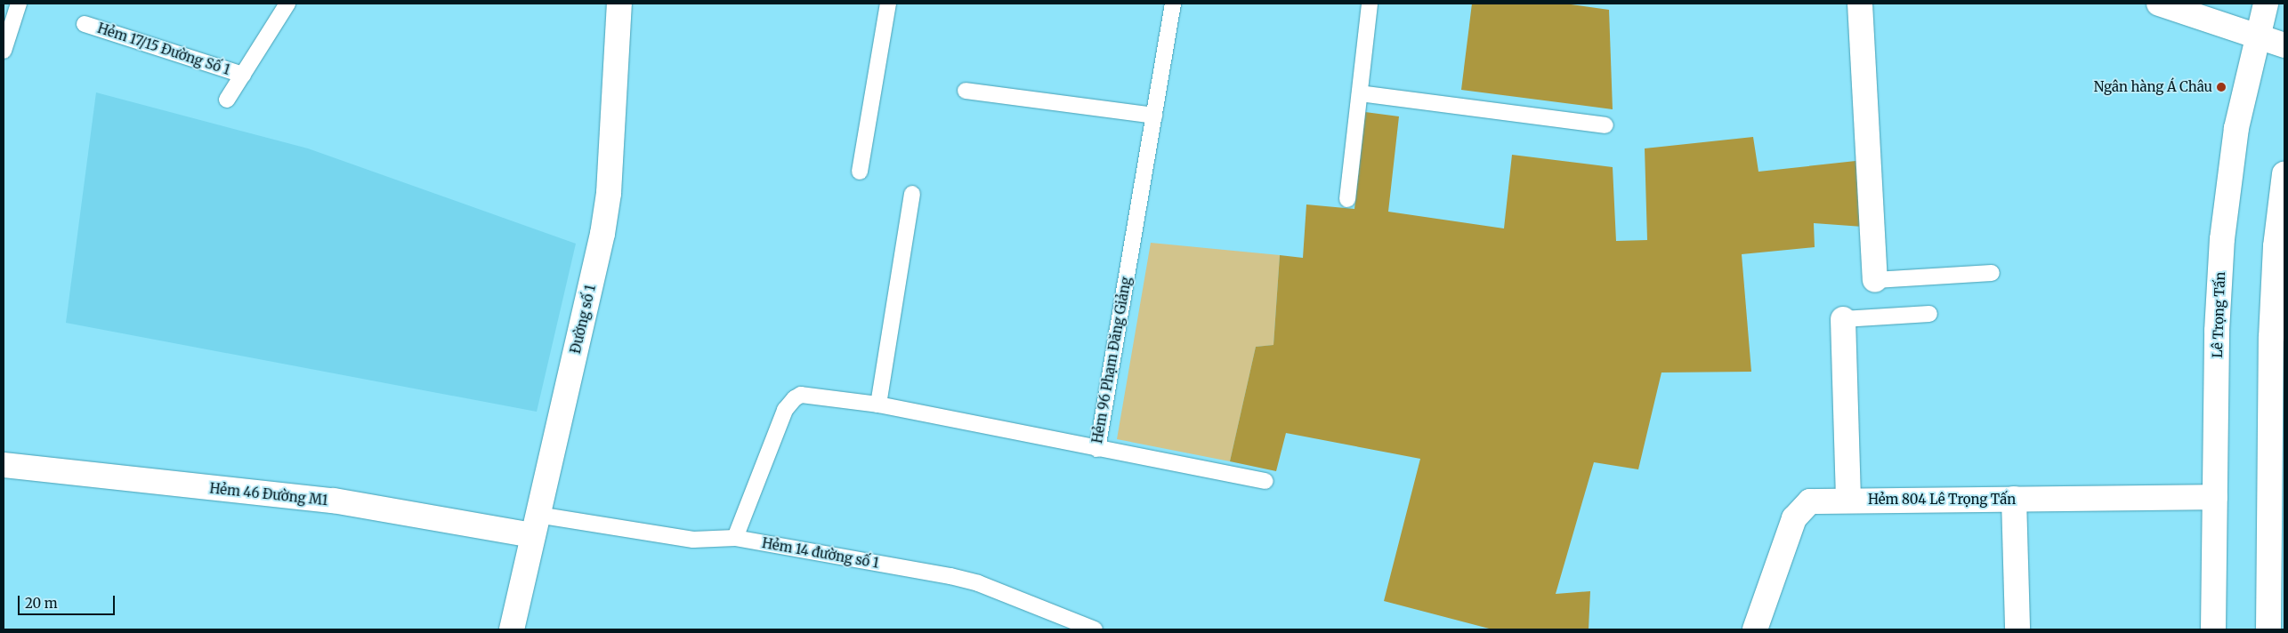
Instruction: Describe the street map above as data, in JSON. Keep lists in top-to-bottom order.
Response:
{
  "streets": {
    "street": [
      "Lê Trọng Tấn",
      "Đường số 1",
      "Hẻm 46 Đường M1",
      "Hẻm 804 Lê Trọng Tấn"
    ],
    "lane": ["Hẻm 17/15 Đường Số 1", "Hẻm 96 Phạm Đăng Giảng", "Hẻm 14 đường số 1"]
  },
  "crossings": [
    ["Lê Trọng Tấn", "Hẻm 804 Lê Trọng Tấn"],
    ["Đường số 1", "Hẻm 46 Đường M1"],
    ["Đường số 1", "Hẻm 14 đường số 1"],
    ["Hẻm 96 Phạm Đăng Giảng", "Hẻm 14 đường số 1"],
    ["Hẻm 46 Đường M1", "Hẻm 14 đường số 1"]
  ],
  "places": ["Ngân hàng Á Châu"],
  "scale_bar": "20 m"
}
